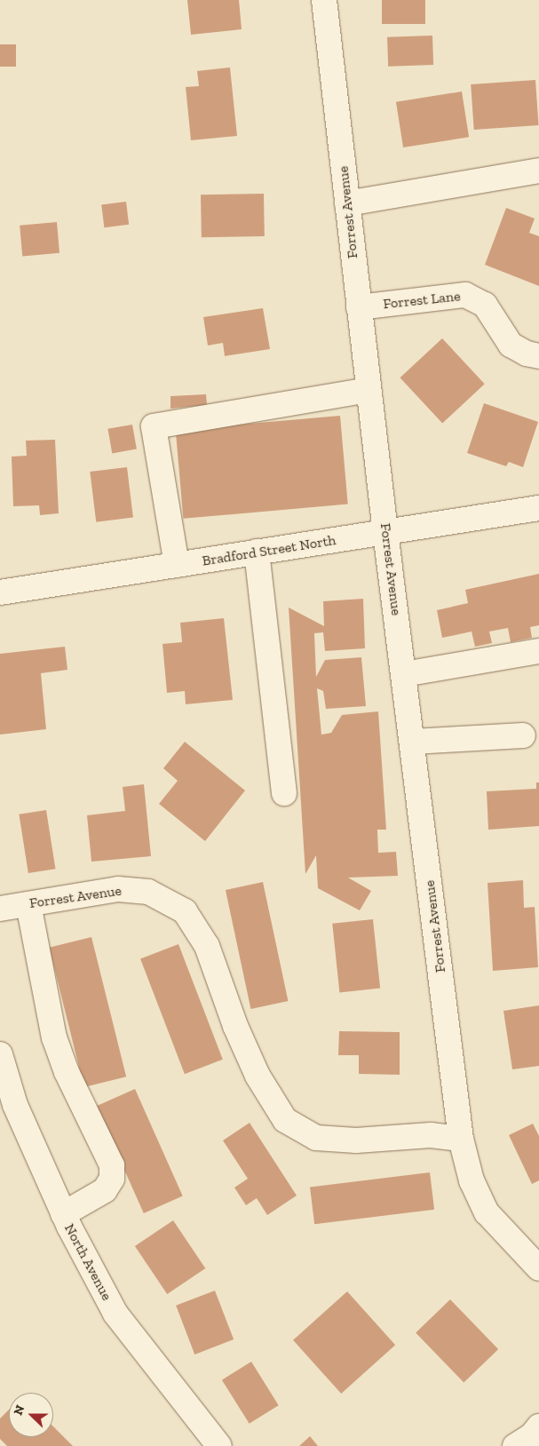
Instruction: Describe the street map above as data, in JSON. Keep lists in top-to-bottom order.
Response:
{
  "streets": {
    "street": [
      "Forrest Avenue",
      "Forrest Lane",
      "Bradford Street North",
      "North Avenue"
    ]
  },
  "crossings": [
    ["Forrest Avenue", "Forrest Lane"],
    ["Forrest Avenue", "Bradford Street North"]
  ],
  "north": "left"
}
